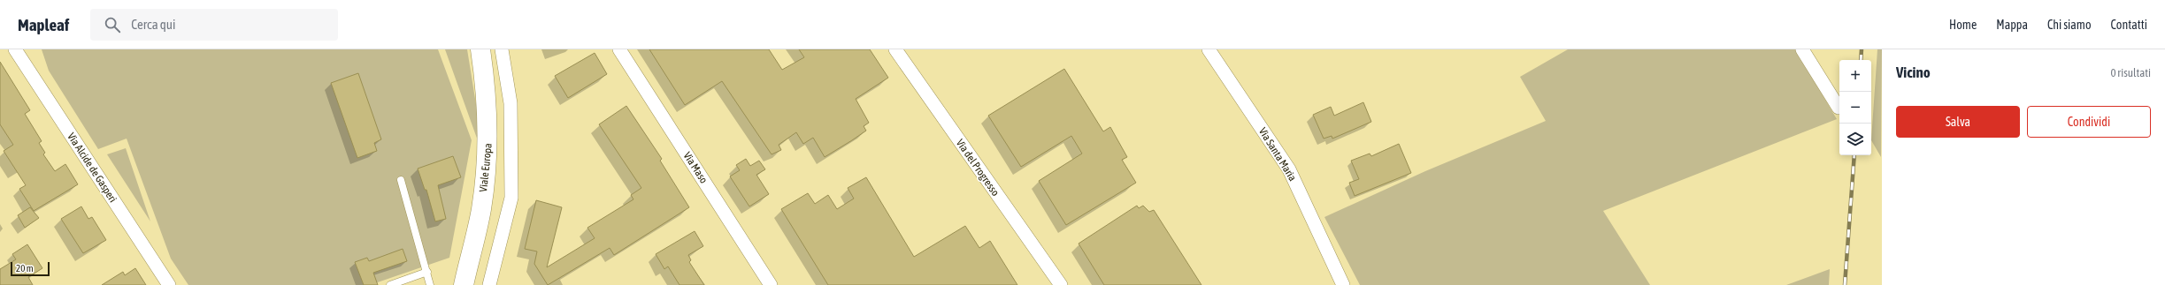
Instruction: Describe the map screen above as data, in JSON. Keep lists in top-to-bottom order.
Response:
{
  "streets": {
    "main road": ["Viale Europa"],
    "street": [
      "Via Santa Maria",
      "Via Alcide de Gasperi",
      "Via Maso",
      "Via del Progresso"
    ]
  },
  "scale_bar": "20 m",
  "page": {
    "header": "Mapleaf",
    "search": "Cerca qui",
    "nav": [
      "Home",
      "Mappa",
      "Chi siamo",
      "Contatti"
    ],
    "heading": ["Vicino", "0 risultati"],
    "map_buttons": ["+", "−"],
    "buttons": ["Salva", "Condividi"],
    "scale": "20 m"
  }
}
